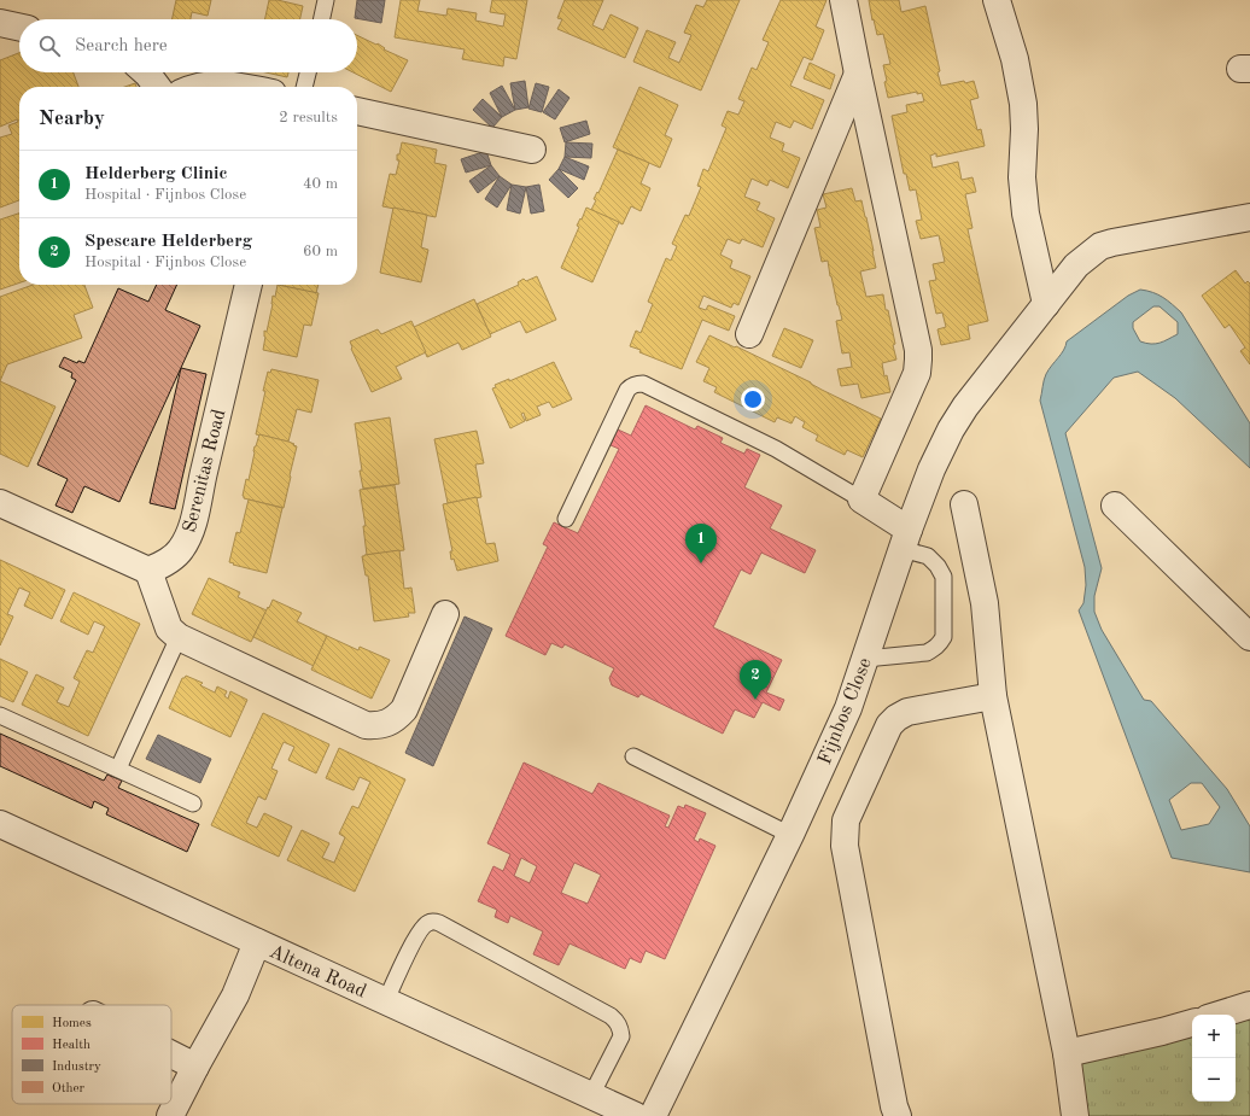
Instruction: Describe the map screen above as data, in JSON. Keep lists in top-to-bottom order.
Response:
{
  "streets": {
    "street": ["Serenitas Road", "Fijnbos Close", "Altena Road"]
  },
  "legend": [
    "Homes",
    "Health",
    "Industry",
    "Other"
  ],
  "page": {
    "search": "Search here",
    "heading": ["Nearby", "2 results"],
    "list": [
      {
        "mark": "1",
        "name": "Helderberg Clinic",
        "note": "Hospital · Fijnbos Close",
        "value": "40 m"
      },
      {
        "mark": "2",
        "name": "Spescare Helderberg",
        "note": "Hospital · Fijnbos Close",
        "value": "60 m"
      }
    ],
    "pins": ["1", "2"],
    "map_buttons": ["+", "−"]
  }
}
